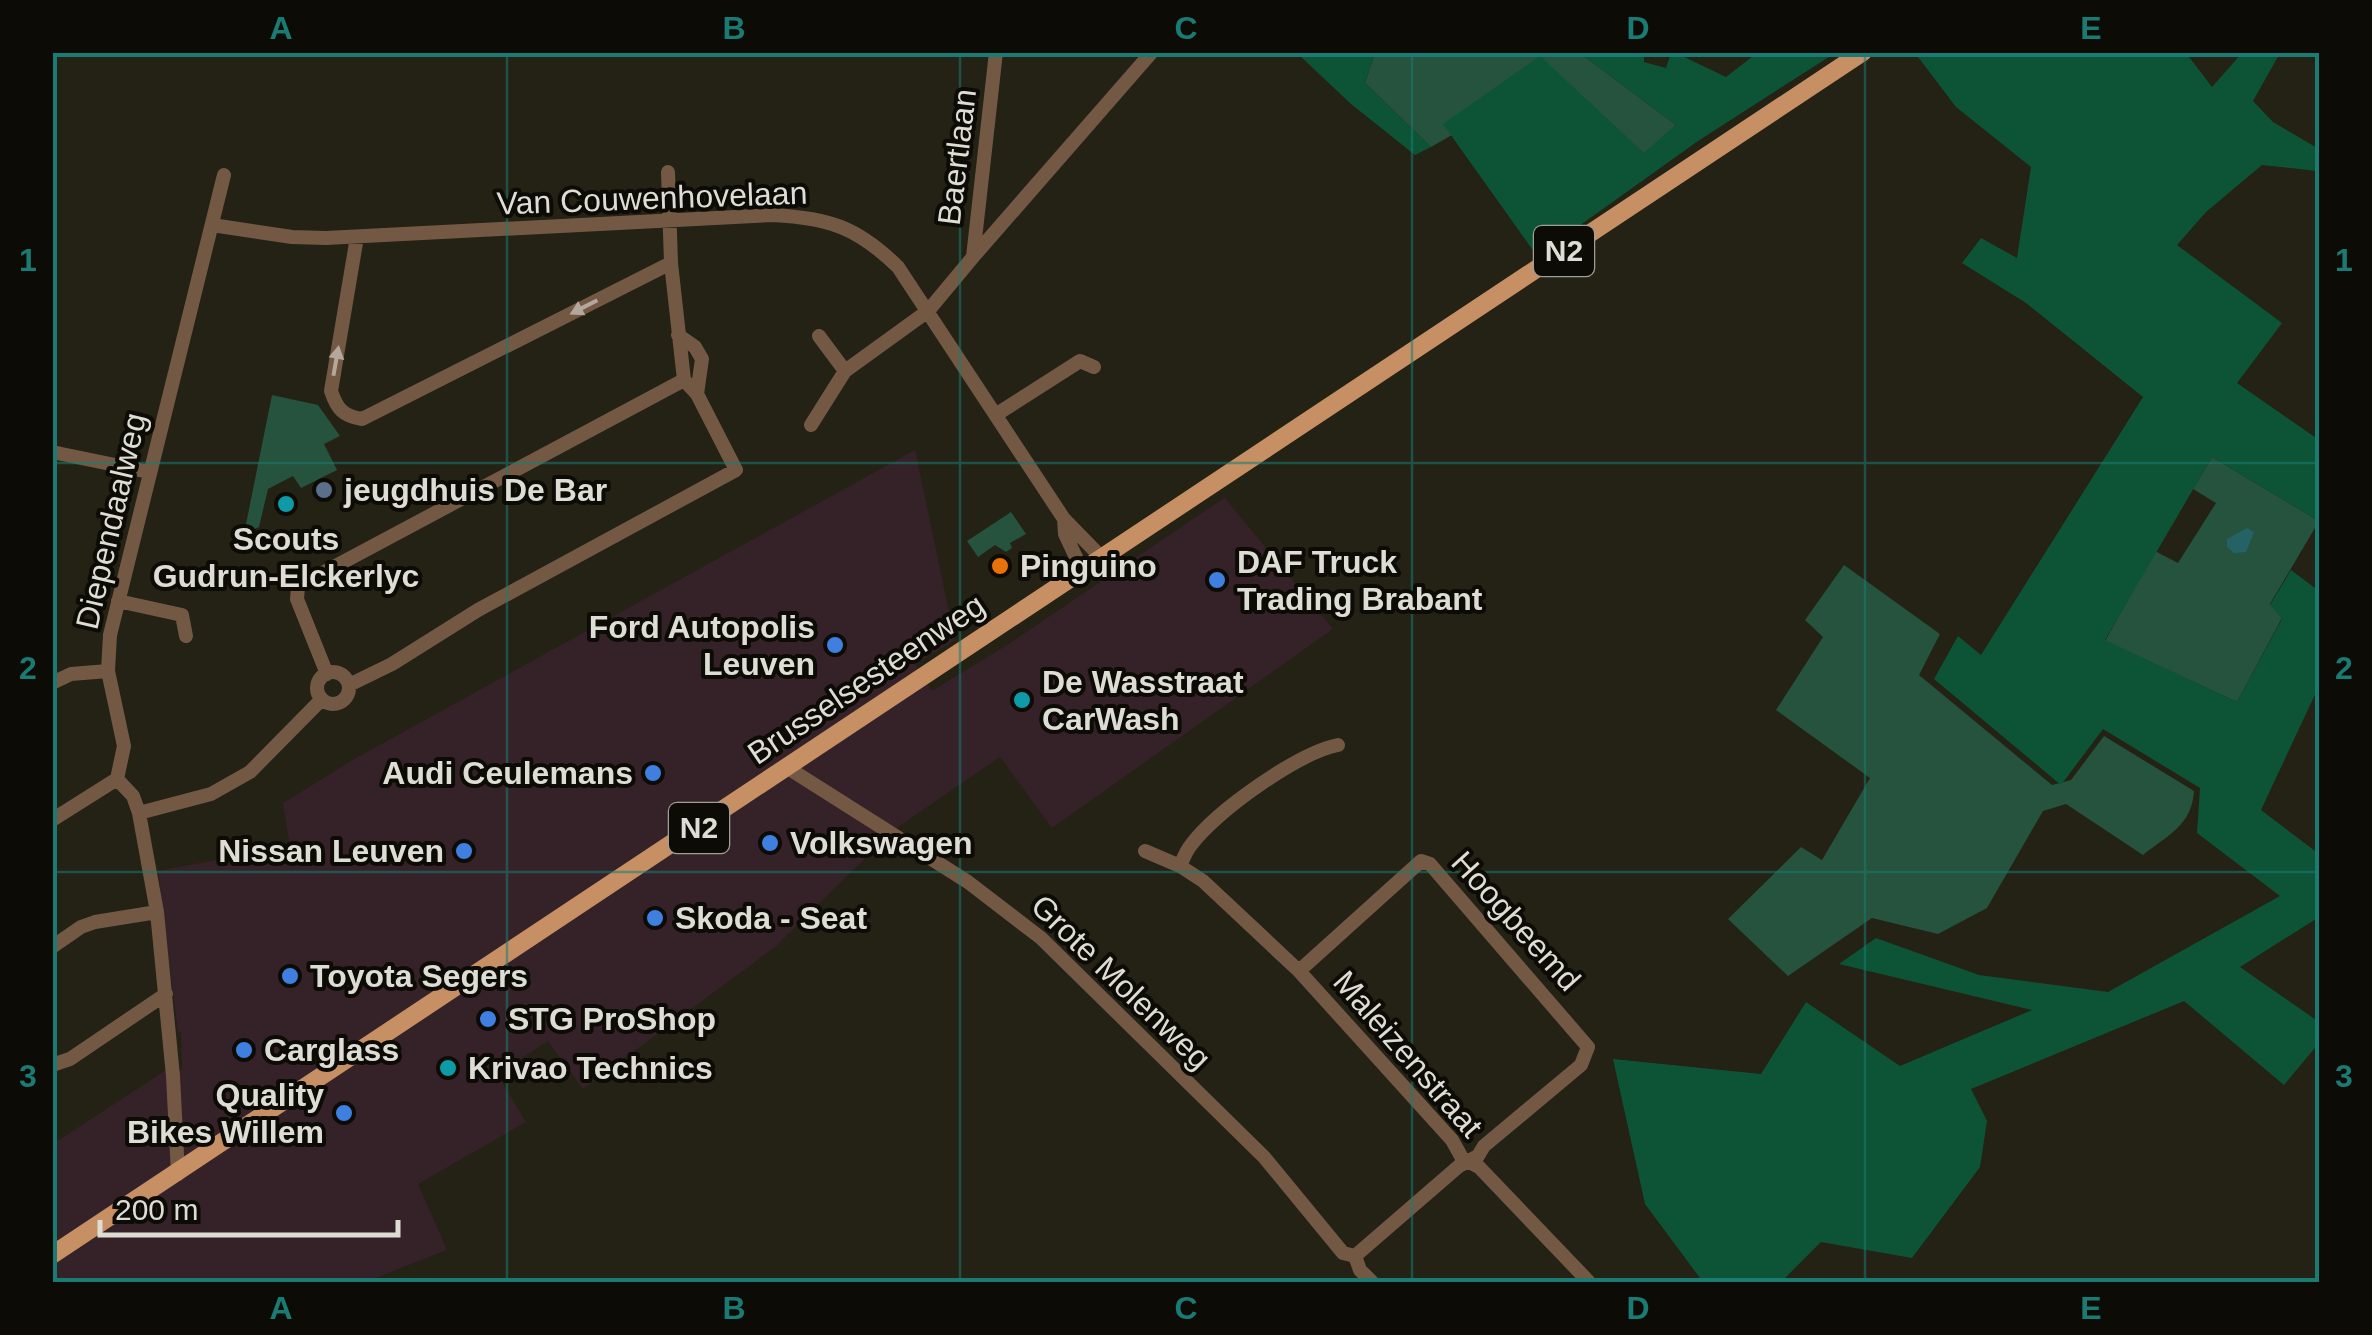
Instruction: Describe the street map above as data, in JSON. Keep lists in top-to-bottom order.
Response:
{
  "streets": {
    "main road": ["N2", "Brusselsesteenweg"],
    "street": [
      "Baertlaan",
      "Van Couwenhovelaan",
      "Diependaalweg",
      "Hoogbeemd",
      "Grote Molenweg",
      "Maleizenstraat"
    ]
  },
  "crossings": [
    ["Baertlaan", "Van Couwenhovelaan"],
    ["Van Couwenhovelaan", "Diependaalweg"],
    ["Van Couwenhovelaan", "Brusselsesteenweg"],
    ["Brusselsesteenweg", "Grote Molenweg"],
    ["Hoogbeemd", "Maleizenstraat"]
  ],
  "places": [
    "jeugdhuis De Bar",
    "Scouts Gudrun-Elckerlyc",
    "Pinguino",
    "DAF Truck Trading Brabant",
    "Ford Autopolis Leuven",
    "De Wasstraat CarWash",
    "Audi Ceulemans",
    "Volkswagen",
    "Nissan Leuven",
    "Skoda - Seat",
    "Toyota Segers",
    "STG ProShop",
    "Carglass",
    "Krivao Technics",
    "Quality Bikes Willem"
  ],
  "scale_bar": "200 m",
  "grid": {
    "columns": [
      "A",
      "B",
      "C",
      "D",
      "E"
    ],
    "rows": ["1", "2", "3"]
  }
}
